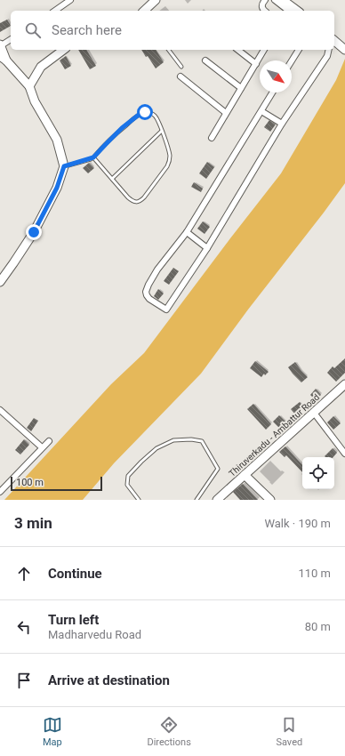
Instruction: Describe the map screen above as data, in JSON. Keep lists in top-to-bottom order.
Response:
{
  "streets": {
    "street": ["Thiruverkadu - Ambattur Road"]
  },
  "scale_bar": "100 m",
  "north": "bottom right",
  "page": {
    "search": "Search here",
    "scale": "100 m",
    "heading": ["3 min", "Walk · 190 m"],
    "list": [
      ["Continue", "110 m"],
      ["Turn left", "Madharvedu Road", "80 m"],
      "Arrive at destination"
    ],
    "nav": ["Map", "Directions", "Saved"]
  }
}
